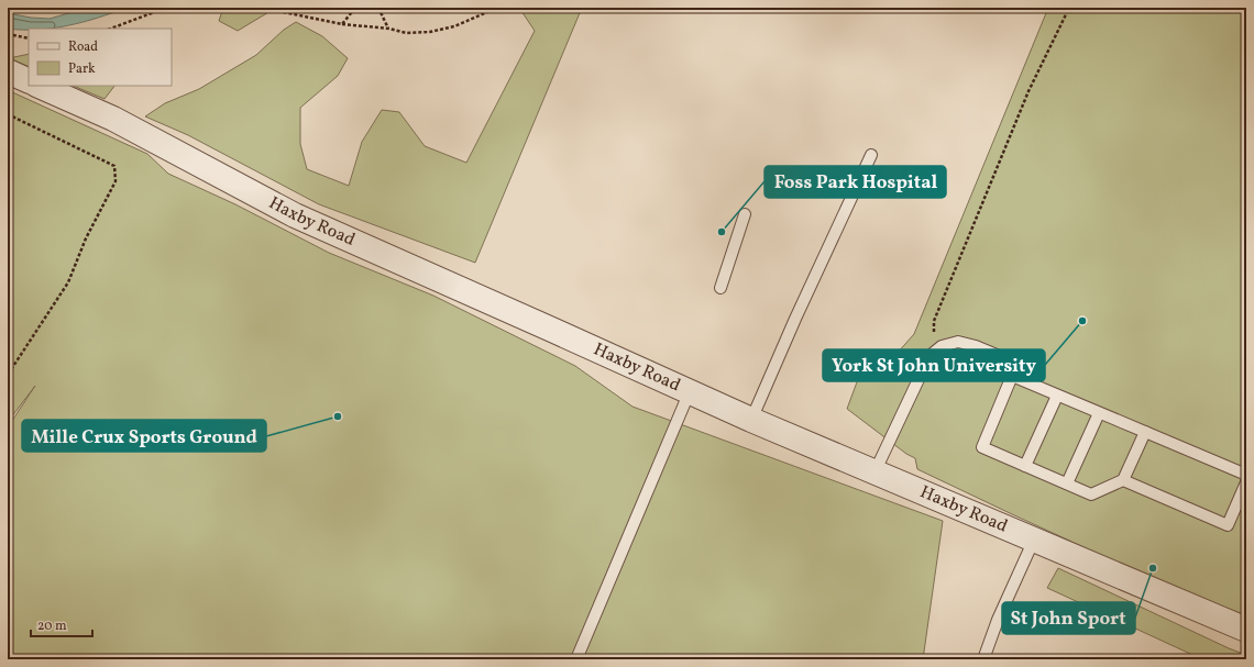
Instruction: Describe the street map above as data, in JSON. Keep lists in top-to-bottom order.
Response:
{
  "streets": {
    "street": ["Haxby Road"]
  },
  "places": [
    "Foss Park Hospital",
    "York St John University",
    "Mille Crux Sports Ground",
    "St John Sport"
  ],
  "legend": ["Road", "Park"],
  "scale_bar": "20 m"
}
